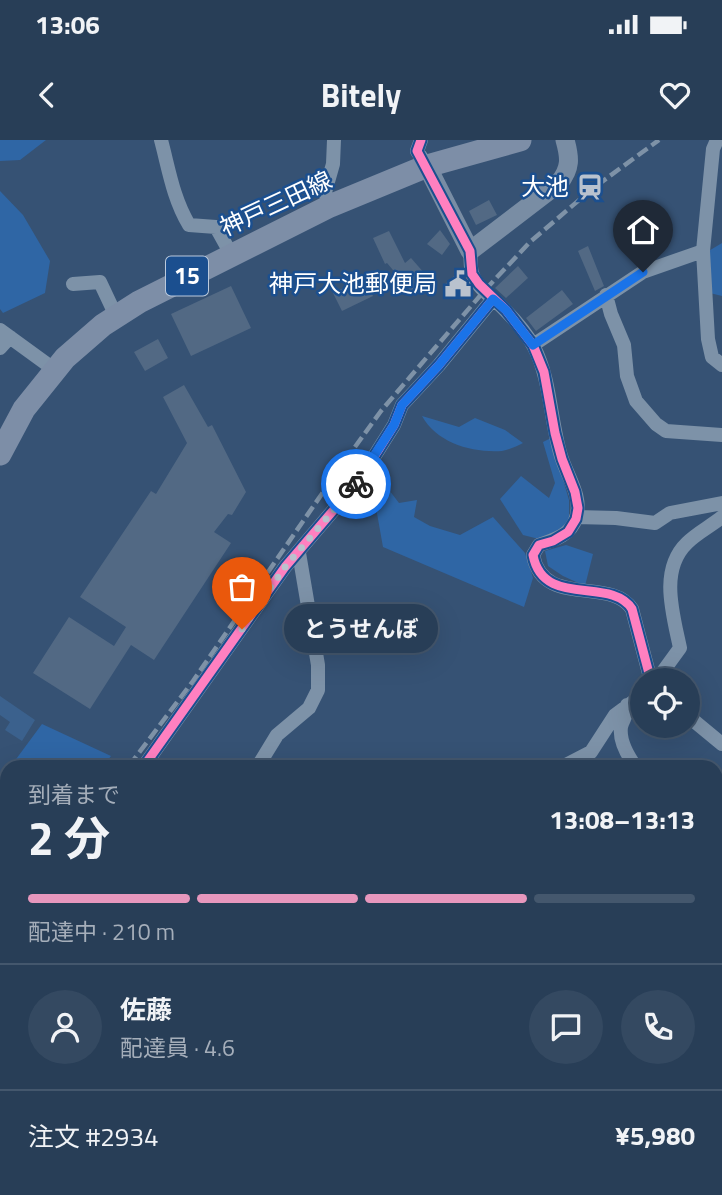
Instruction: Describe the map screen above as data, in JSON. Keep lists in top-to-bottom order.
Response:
{
  "streets": {
    "main road": ["神戸三田線", "15"]
  },
  "places": {
    "station": ["大池"],
    "public building": ["神戸大池郵便局"],
    "other": ["とうせんぼ"]
  },
  "page": {
    "status": "13:06",
    "header": "Bitely",
    "bubble": "とうせんぼ",
    "heading": ["2 分", "到着まで", "13:08–13:13"],
    "panel": [
      "佐藤",
      "配達員 · 4.6",
      "注文 #2934",
      "¥5,980"
    ],
    "bar": "配達中 · 210 m"
  }
}
